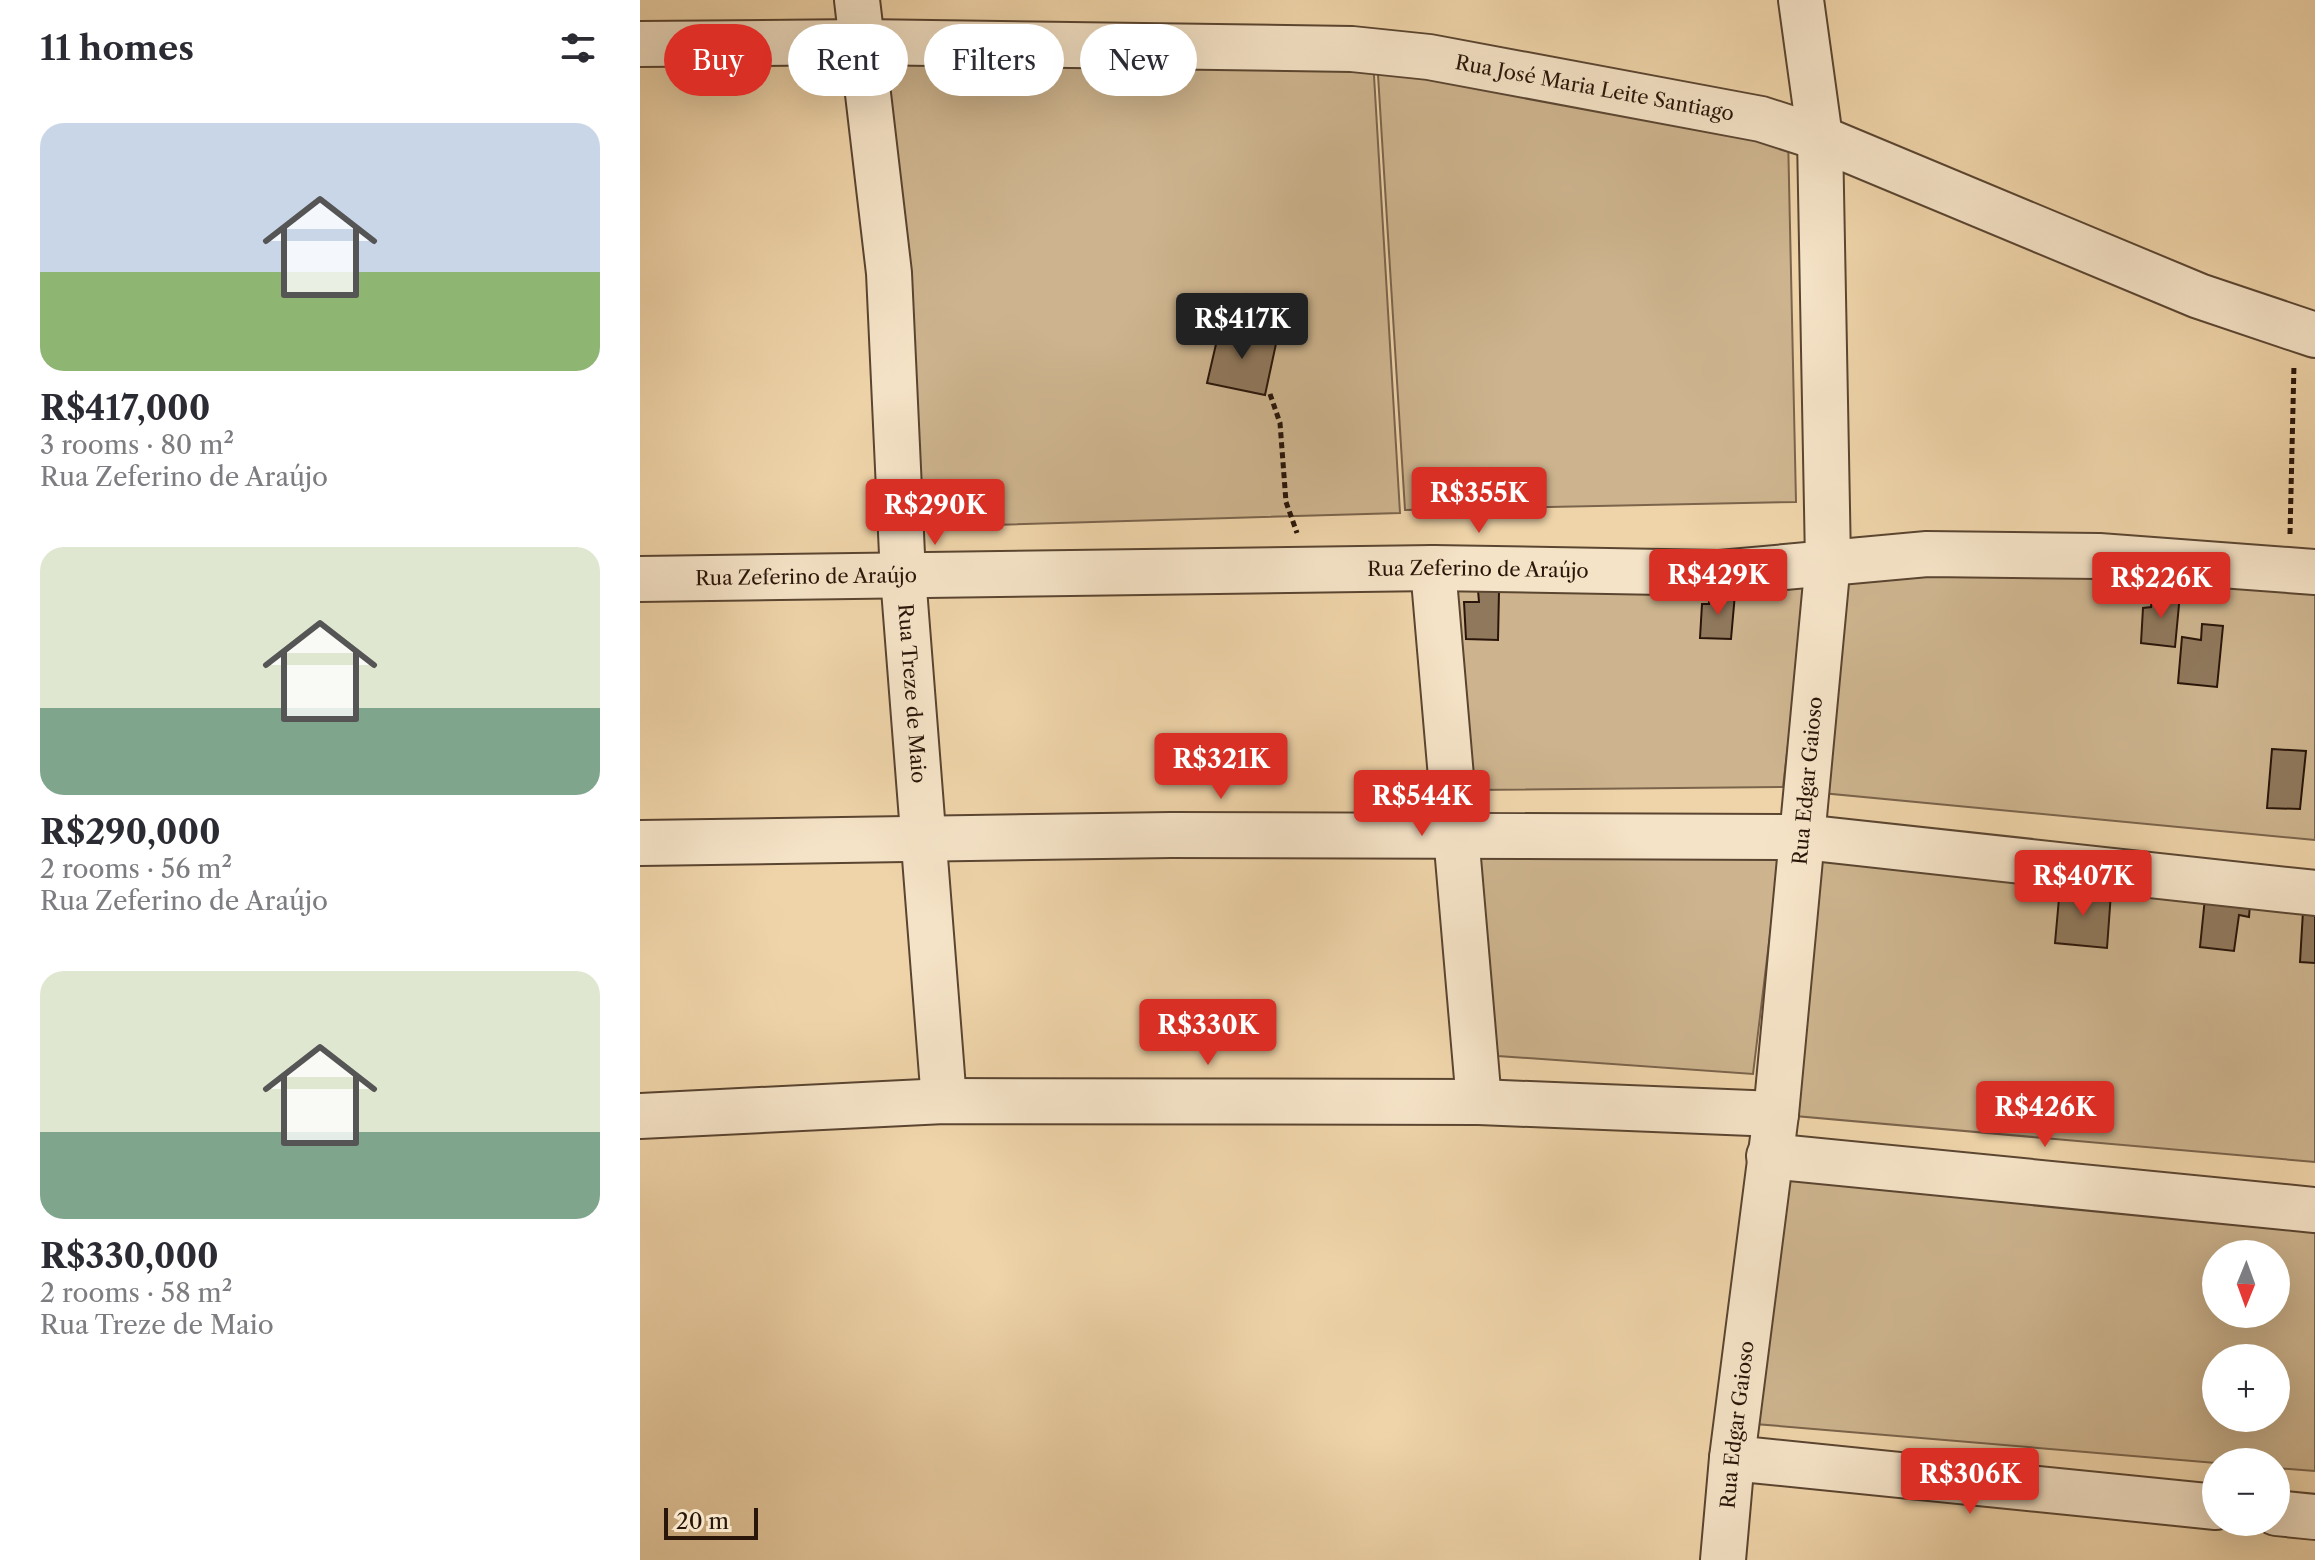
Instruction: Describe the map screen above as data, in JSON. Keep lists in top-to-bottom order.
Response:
{
  "streets": {
    "street": [
      "Rua José Maria Leite Santiago",
      "Rua Zeferino de Araújo",
      "Rua Treze de Maio",
      "Rua Edgar Gaioso"
    ]
  },
  "crossings": [
    ["Rua José Maria Leite Santiago", "Rua Edgar Gaioso"],
    ["Rua Zeferino de Araújo", "Rua Treze de Maio"],
    ["Rua Zeferino de Araújo", "Rua Edgar Gaioso"]
  ],
  "scale_bar": "20 m",
  "north": "bottom",
  "page": {
    "heading": "11 homes",
    "chip": [
      "Buy",
      "Rent",
      "Filters",
      "New"
    ],
    "list": [
      {
        "name": "R$417,000",
        "note": "3 rooms · 80 m² · Rua Zeferino de Araújo"
      },
      {
        "name": "R$290,000",
        "note": "2 rooms · 56 m² · Rua Zeferino de Araújo"
      },
      {
        "name": "R$330,000",
        "note": "2 rooms · 58 m² · Rua Treze de Maio"
      }
    ],
    "price": [
      "R$417K",
      "R$355K",
      "R$290K",
      "R$429K",
      "R$226K",
      "R$321K",
      "R$544K",
      "R$407K",
      "R$330K",
      "R$426K",
      "R$306K"
    ],
    "map_buttons": ["+", "−"],
    "scale": "20 m"
  }
}
